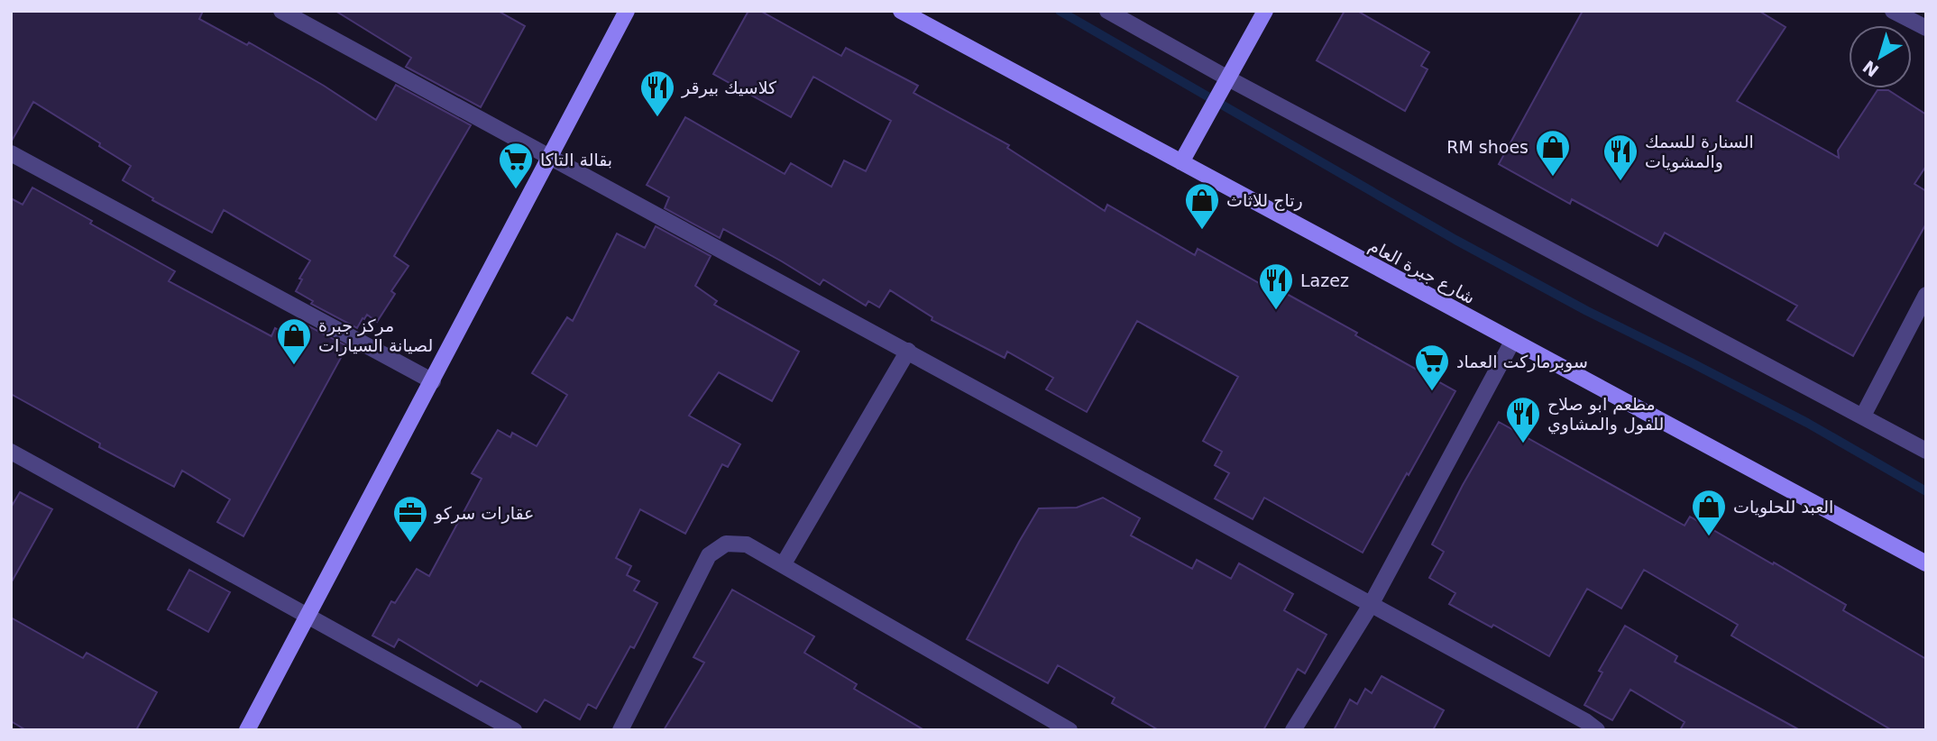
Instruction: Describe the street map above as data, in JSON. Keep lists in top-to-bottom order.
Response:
{
  "streets": {
    "main road": ["شارع جبرة العام"]
  },
  "places": {
    "restaurant": [
      "كلاسيك بيرقر",
      "السنارة للسمك والمشويات",
      "Lazez",
      "مطعم ابو صلاح للفول والمشاوي"
    ],
    "shop": [
      "RM shoes",
      "رتاج للاثاث",
      "مركز جبرة لصيانة السيارات",
      "العبد للحلويات"
    ],
    "supermarket": ["بقالة التاكا", "سوبرماركت العماد"],
    "office": ["عقارات سركو"]
  },
  "north": "bottom left"
}
